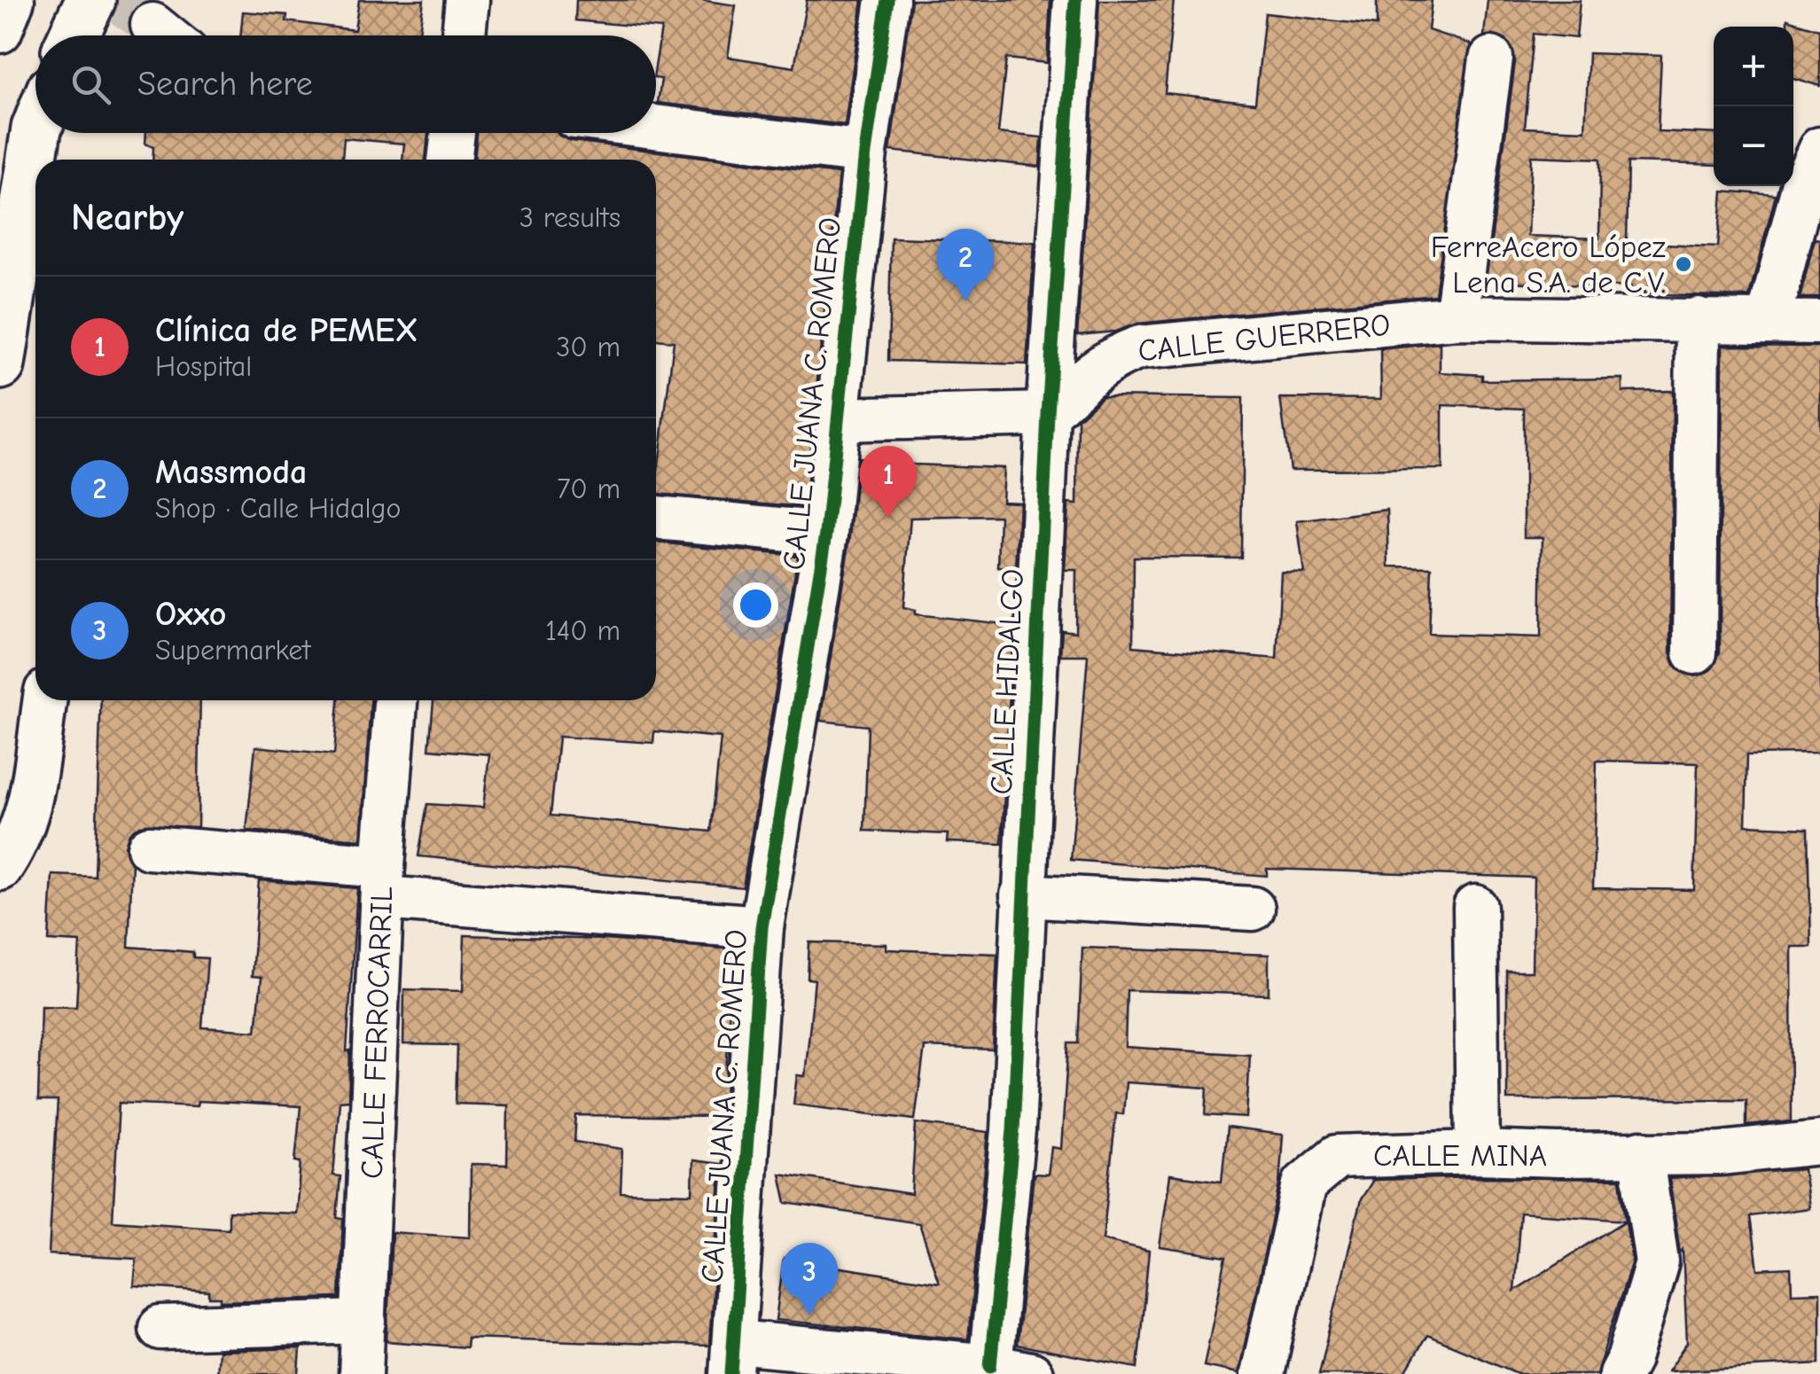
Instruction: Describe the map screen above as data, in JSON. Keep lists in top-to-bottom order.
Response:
{
  "streets": {
    "street": [
      "CALLE GUERRERO",
      "CALLE JUANA C. ROMERO",
      "CALLE HIDALGO",
      "CALLE FERROCARRIL",
      "CALLE MINA"
    ]
  },
  "crossings": [
    ["CALLE GUERRERO", "CALLE HIDALGO"]
  ],
  "places": ["FerreAcero López Lena S.A. de C.V."],
  "page": {
    "map_buttons": ["+", "−"],
    "search": "Search here",
    "heading": ["Nearby", "3 results"],
    "pins": ["2", "1", "3"],
    "list": [
      {
        "mark": "1",
        "name": "Clínica de PEMEX",
        "note": "Hospital",
        "value": "30 m"
      },
      {
        "mark": "2",
        "name": "Massmoda",
        "note": "Shop · Calle Hidalgo",
        "value": "70 m"
      },
      {
        "mark": "3",
        "name": "Oxxo",
        "note": "Supermarket",
        "value": "140 m"
      }
    ]
  }
}
